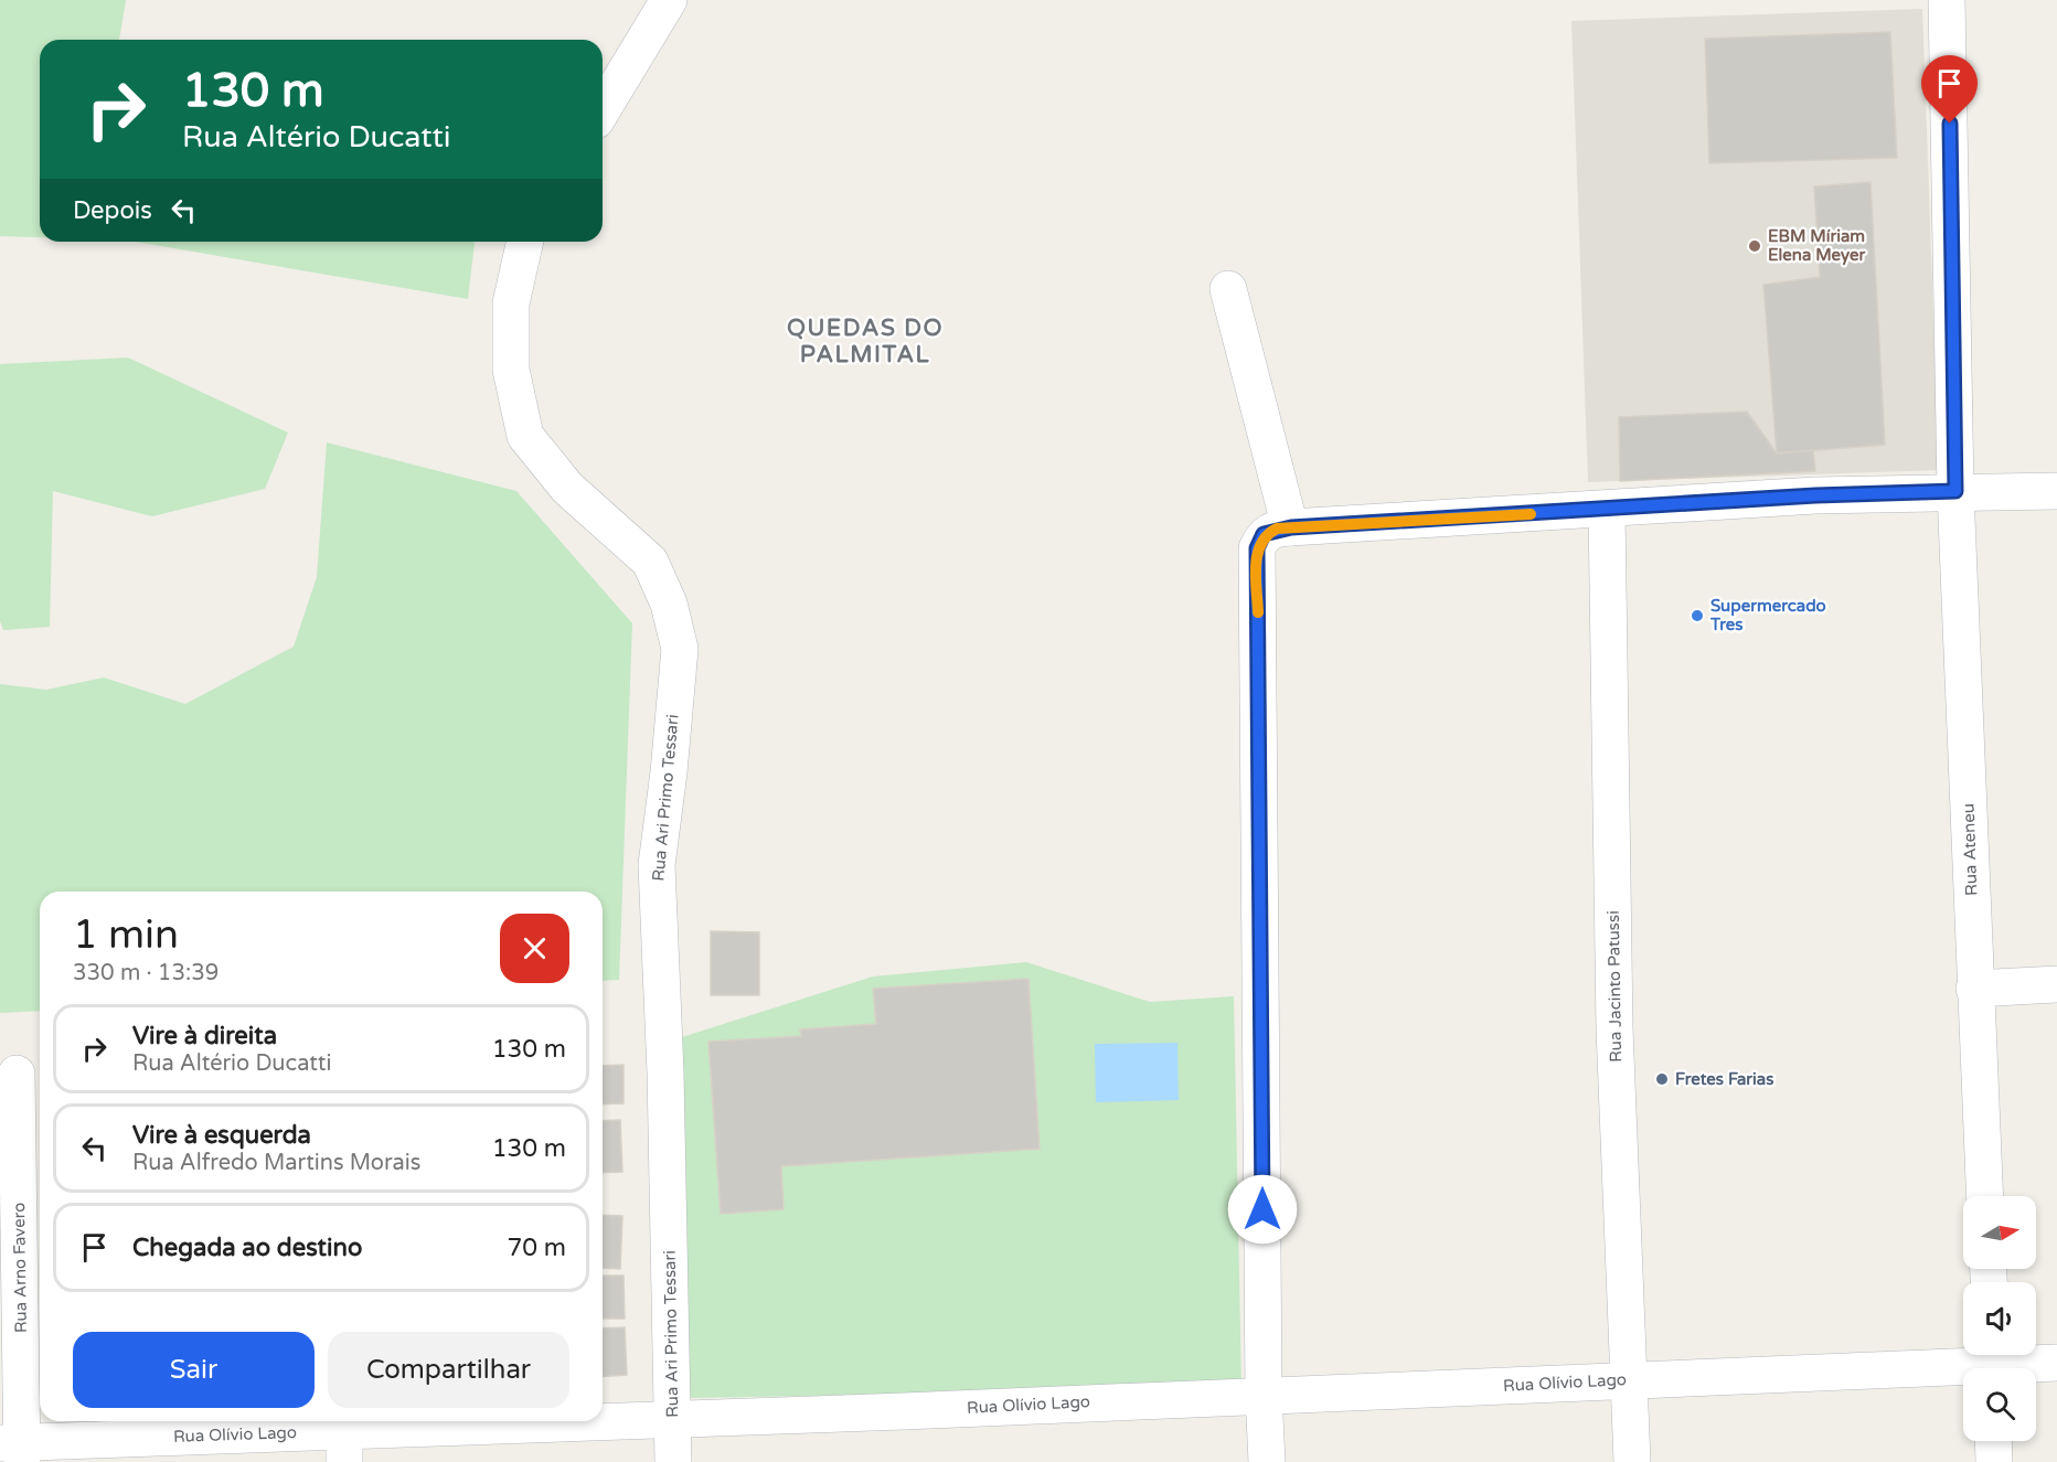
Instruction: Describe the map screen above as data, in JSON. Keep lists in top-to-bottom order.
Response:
{
  "streets": {
    "street": [
      "Rua Ari Primo Tessari",
      "Rua Ateneu",
      "Rua Jacinto Patussi",
      "Rua Arno Favero",
      "Rua Olívio Lago"
    ]
  },
  "crossings": [
    ["Rua Ari Primo Tessari", "Rua Olívio Lago"],
    ["Rua Jacinto Patussi", "Rua Olívio Lago"],
    ["Rua Arno Favero", "Rua Olívio Lago"]
  ],
  "districts": ["QUEDAS DO PALMITAL"],
  "places": ["EBM Míriam Elena Meyer", "Supermercado Tres", "Fretes Farias"],
  "north": "right",
  "page": {
    "turn": ["130 m", "Rua Altério Ducatti"],
    "then": "Depois",
    "heading": ["1 min", "330 m · 13:39"],
    "list": [
      {
        "name": "Vire à direita",
        "note": "Rua Altério Ducatti",
        "value": "130 m"
      },
      {
        "name": "Vire à esquerda",
        "note": "Rua Alfredo Martins Morais",
        "value": "130 m"
      },
      {
        "name": "Chegada ao destino",
        "value": "70 m"
      }
    ],
    "buttons": ["Sair", "Compartilhar"]
  }
}
